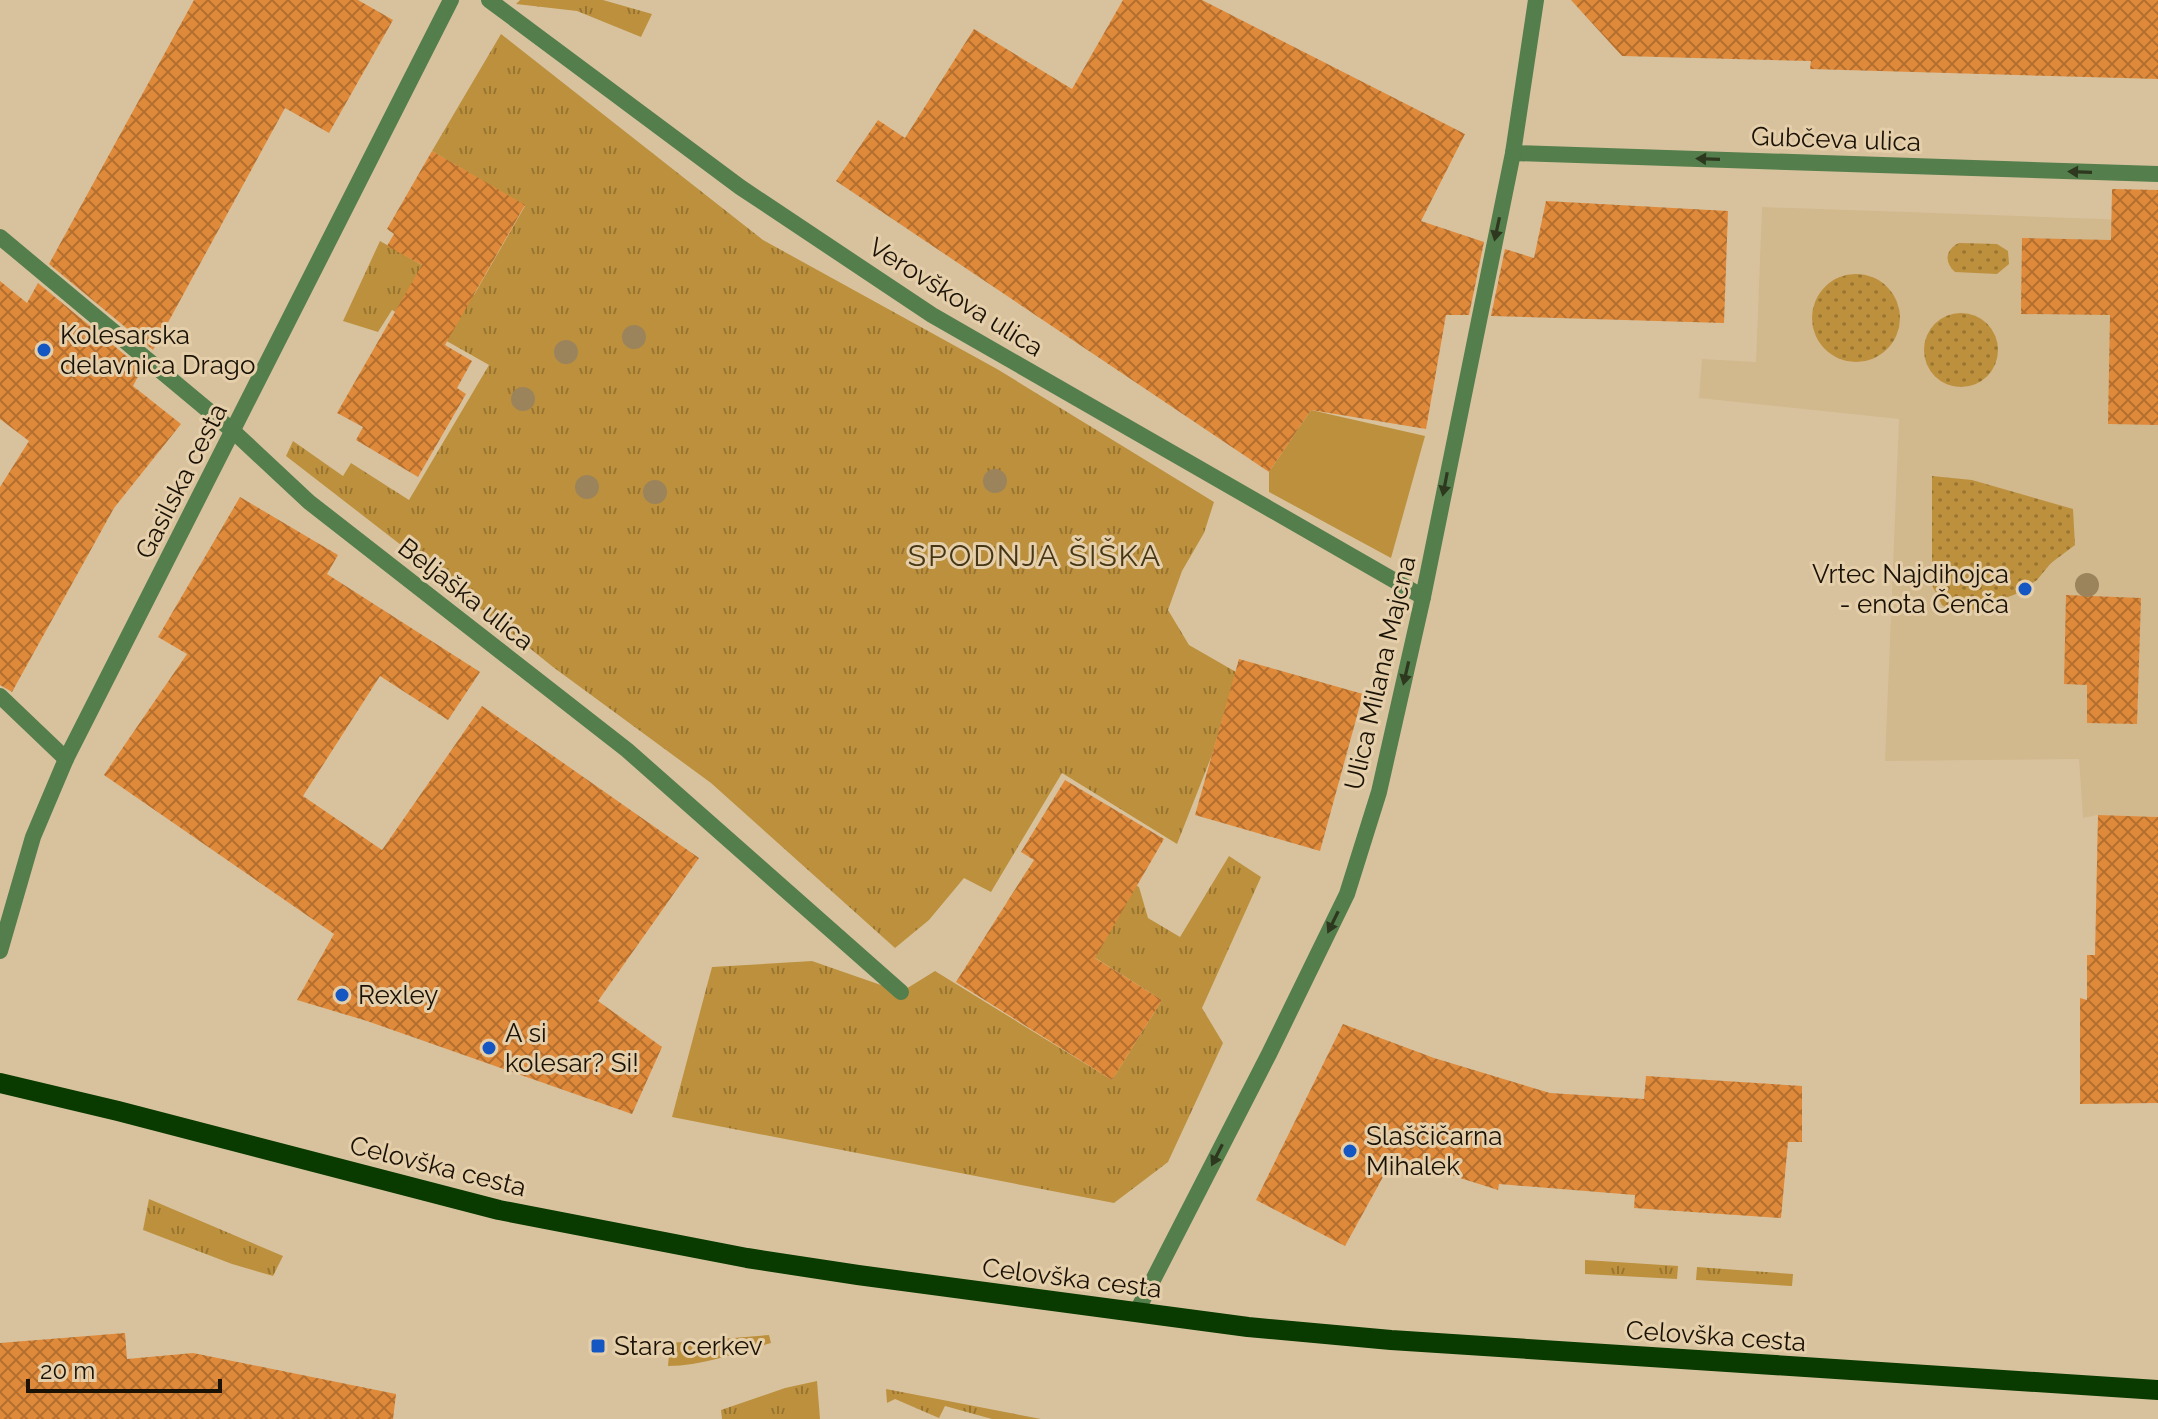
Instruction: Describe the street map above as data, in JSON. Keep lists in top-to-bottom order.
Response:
{
  "streets": {
    "main road": ["Celovška cesta"],
    "street": [
      "Gubčeva ulica",
      "Verovškova ulica",
      "Gasilska cesta",
      "Beljaška ulica",
      "Ulica Milana Majcna"
    ]
  },
  "crossings": [
    ["Gubčeva ulica", "Ulica Milana Majcna"],
    ["Verovškova ulica", "Ulica Milana Majcna"],
    ["Gasilska cesta", "Beljaška ulica"],
    ["Ulica Milana Majcna", "Celovška cesta"]
  ],
  "one_way": ["Gubčeva ulica", "Ulica Milana Majcna"],
  "districts": ["SPODNJA ŠIŠKA"],
  "places": {
    "other": [
      "Kolesarska delavnica Drago",
      "Vrtec Najdihojca - enota Čenča",
      "Rexley",
      "A si kolesar? Si!",
      "Slaščičarna Mihalek"
    ],
    "transit": ["Stara cerkev"]
  },
  "scale_bar": "20 m"
}
